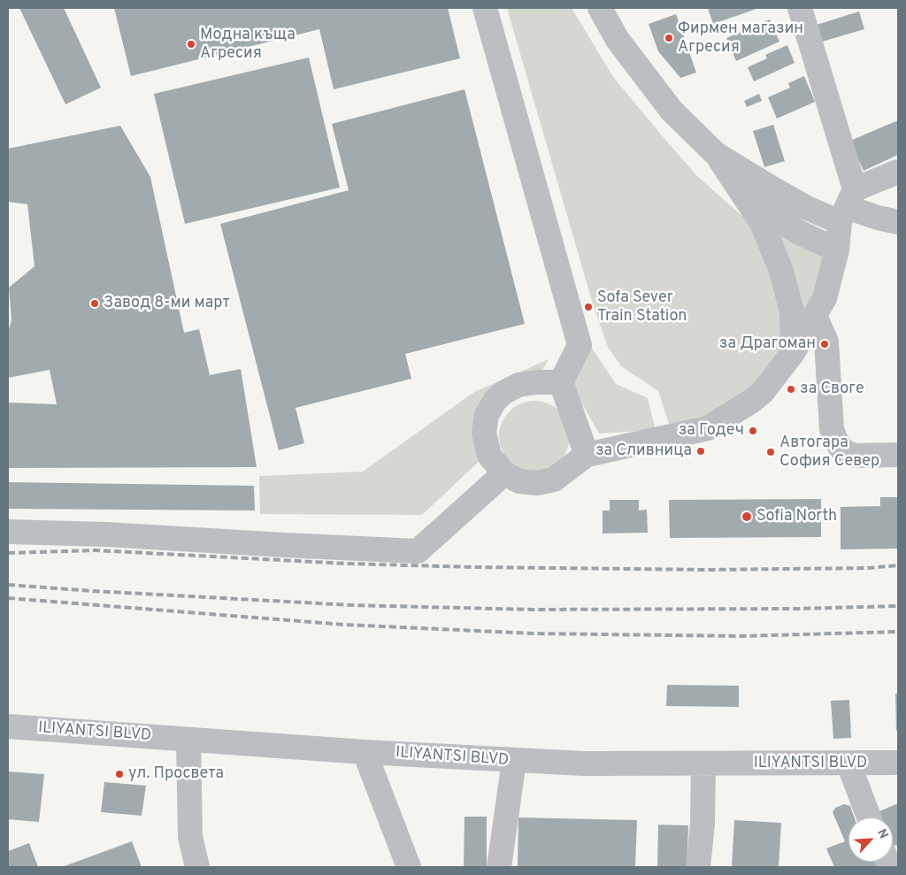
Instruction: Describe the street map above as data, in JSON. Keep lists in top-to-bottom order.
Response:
{
  "streets": {
    "street": ["ILIYANTSI BLVD"]
  },
  "places": [
    "Фирмен магазин Агресия",
    "Модна къща Агресия",
    "Завод 8-ми март",
    "Sofa Sever Train Station",
    "за Драгоман",
    "за Своге",
    "за Годеч",
    "за Сливница",
    "Автогара София Север",
    "Sofia North",
    "ул. Просвета"
  ],
  "north": "top right"
}
